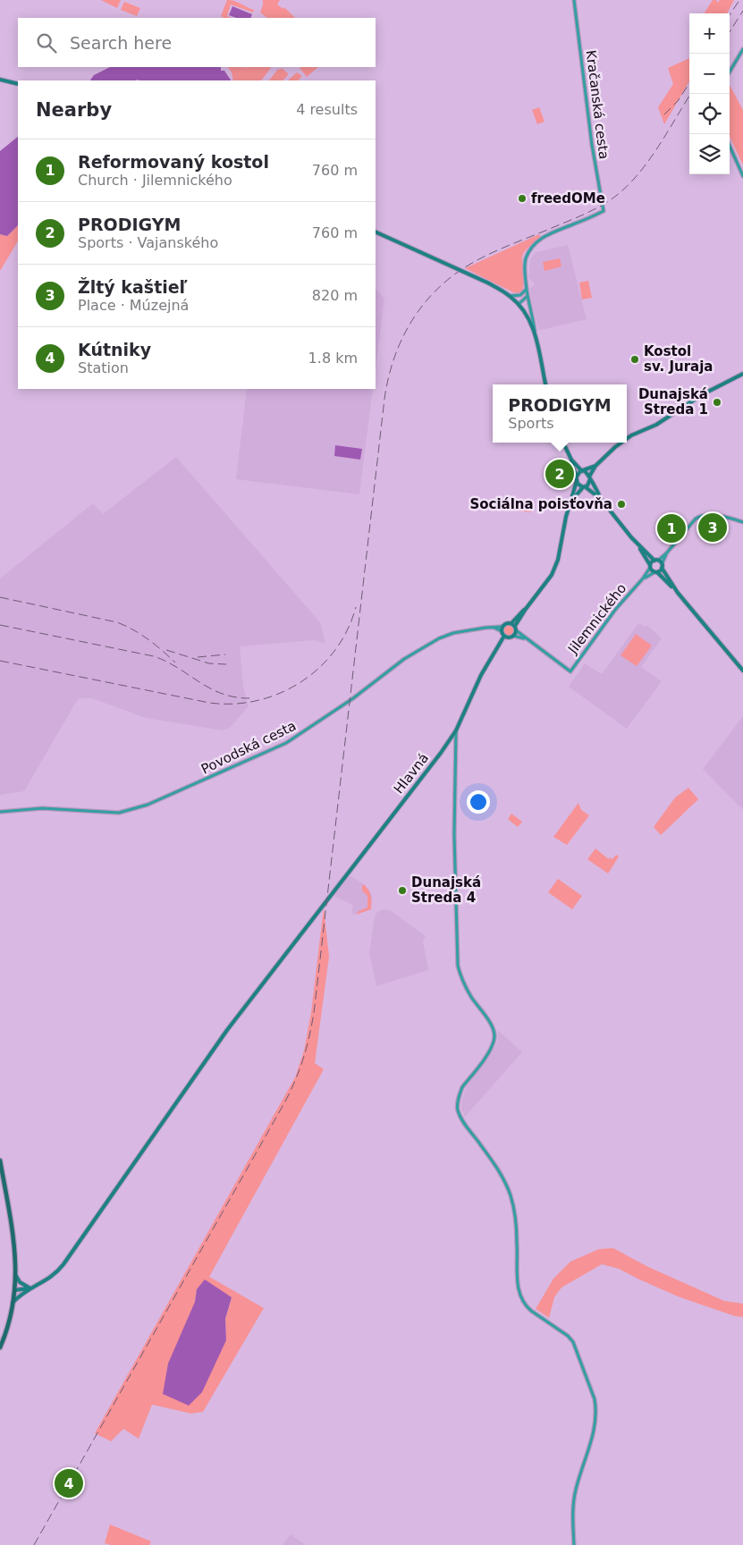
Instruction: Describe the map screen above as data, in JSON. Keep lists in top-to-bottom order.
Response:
{
  "streets": {
    "main road": ["Hlavná"],
    "street": ["Kračanská cesta", "Jilemnického", "Povodská cesta"]
  },
  "crossings": [
    ["Jilemnického", "Povodská cesta"],
    ["Jilemnického", "Hlavná"],
    ["Povodská cesta", "Hlavná"]
  ],
  "places": [
    "freedOMe",
    "Kostol sv. Juraja",
    "Dunajská Streda 1",
    "Sociálna poisťovňa",
    "Dunajská Streda 4"
  ],
  "page": {
    "map_buttons": ["+", "−"],
    "search": "Search here",
    "heading": ["Nearby", "4 results"],
    "list": [
      {
        "mark": "1",
        "name": "Reformovaný kostol",
        "note": "Church · Jilemnického",
        "value": "760 m"
      },
      {
        "mark": "2",
        "name": "PRODIGYM",
        "note": "Sports · Vajanského",
        "value": "760 m"
      },
      {
        "mark": "3",
        "name": "Žltý kaštieľ",
        "note": "Place · Múzejná",
        "value": "820 m"
      },
      {
        "mark": "4",
        "name": "Kútniky",
        "note": "Station",
        "value": "1.8 km"
      }
    ],
    "popup": ["PRODIGYM", "Sports"],
    "pins": [
      "2",
      "3",
      "1",
      "4"
    ]
  }
}
